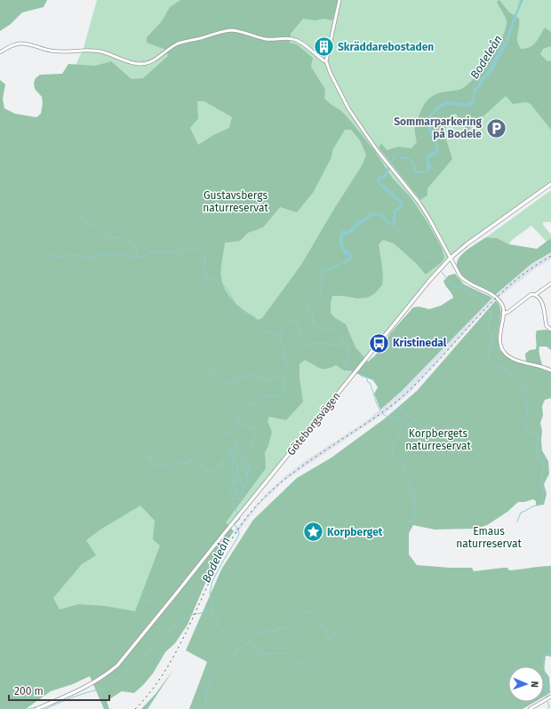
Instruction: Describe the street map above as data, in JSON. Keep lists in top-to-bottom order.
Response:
{
  "streets": {
    "street": ["Göteborgsvägen"]
  },
  "water": ["Bodeleån"],
  "parks": ["Gustavsbergs naturreservat", "Korpbergets naturreservat", "Emaus naturreservat"],
  "places": {
    "building": ["Skräddarebostaden"],
    "parking": ["Sommarparkering på Bodele"],
    "bus stop": ["Kristinedal"],
    "place": ["Korpberget"]
  },
  "scale_bar": "200 m",
  "north": "right"
}
